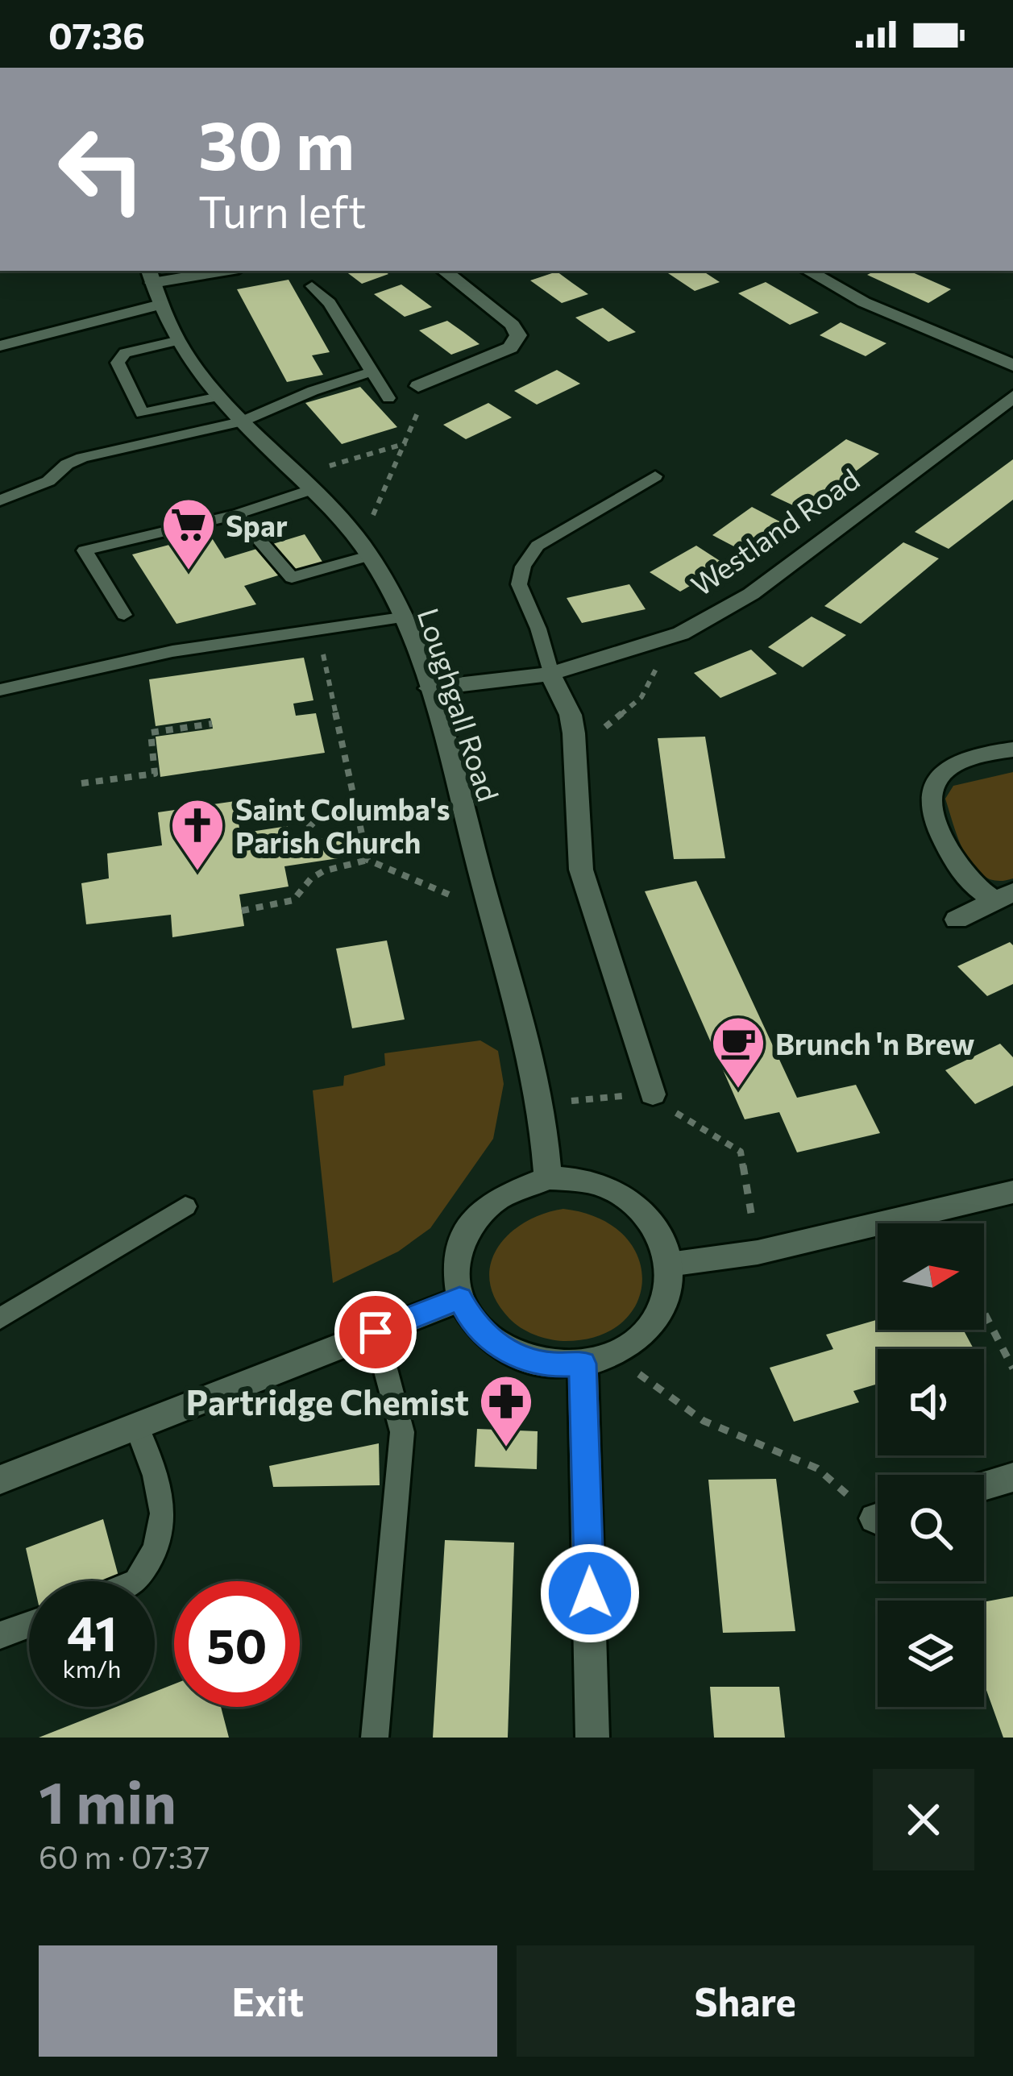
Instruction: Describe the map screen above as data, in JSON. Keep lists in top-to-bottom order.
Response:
{
  "streets": {
    "street": ["Westland Road", "Loughgall Road"]
  },
  "crossings": [
    ["Westland Road", "Loughgall Road"]
  ],
  "places": {
    "supermarket": ["Spar"],
    "church": ["Saint Columba's Parish Church"],
    "cafe": ["Brunch 'n Brew"],
    "pharmacy": ["Partridge Chemist"]
  },
  "north": "right",
  "page": {
    "status": "07:36",
    "turn": ["30 m", "Turn left"],
    "speed": "41 km/h",
    "limit": "50",
    "heading": ["1 min", "60 m · 07:37"],
    "buttons": ["Exit", "Share"]
  }
}
